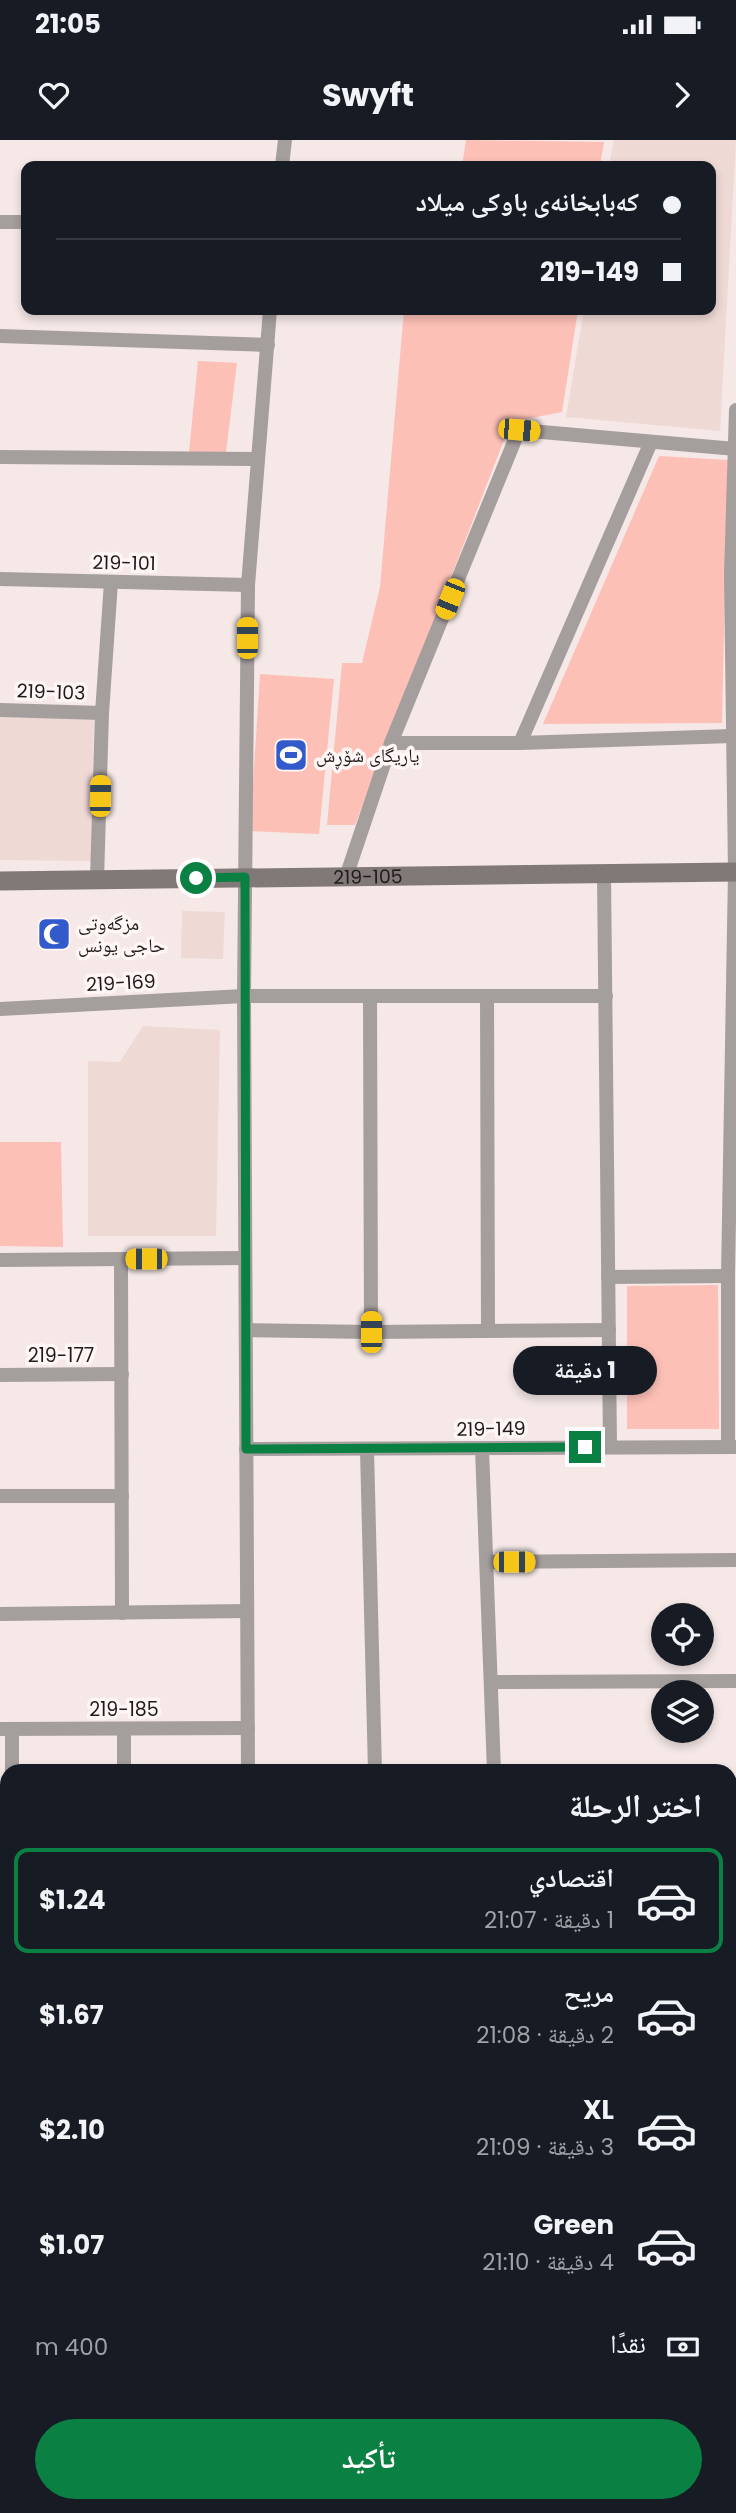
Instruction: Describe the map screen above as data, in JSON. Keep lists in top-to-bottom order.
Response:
{
  "streets": {
    "street": [
      "219-101",
      "219-103",
      "219-105",
      "219-169",
      "219-177",
      "219-149",
      "219-185"
    ]
  },
  "places": {
    "sports": ["یاریگای شۆڕش"],
    "mosque": ["مزگەوتی حاجی یونس"]
  },
  "page": {
    "status": "21:05",
    "header": "Swyft",
    "banner": ["کەبابخانەی باوکی میلاد", "219-149"],
    "bubble": "1 دقيقة",
    "heading": "اختر الرحلة",
    "list": [
      {
        "name": "اقتصادي",
        "note": "1 دقيقة · 21:07",
        "value": "$1.24"
      },
      {
        "name": "مريح",
        "note": "2 دقيقة · 21:08",
        "value": "$1.67"
      },
      {
        "name": "XL",
        "note": "3 دقيقة · 21:09",
        "value": "$2.10"
      },
      {
        "name": "Green",
        "note": "4 دقيقة · 21:10",
        "value": "$1.07"
      }
    ],
    "pay": ["نقدًا", "400 m"],
    "buttons": "تأكيد"
  }
}
